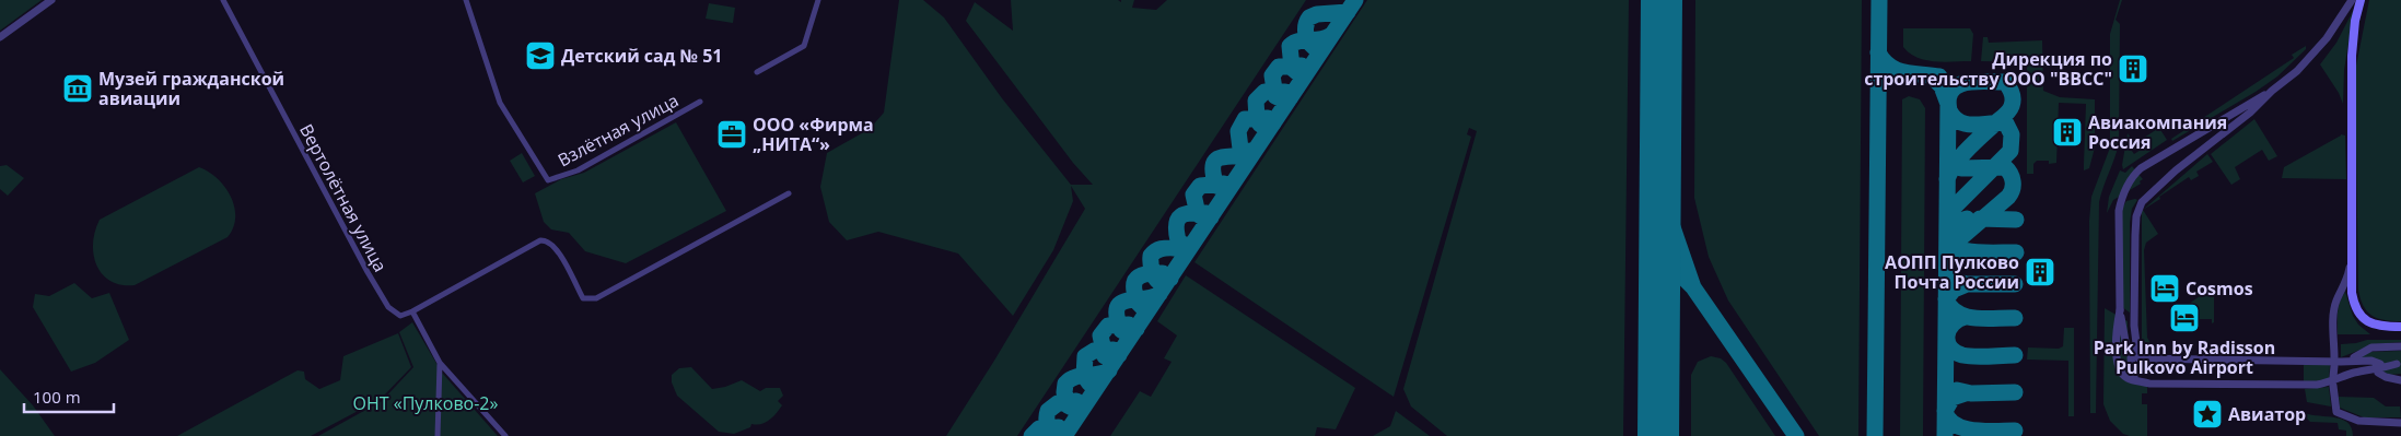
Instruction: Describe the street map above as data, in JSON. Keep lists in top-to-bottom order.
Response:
{
  "streets": {
    "street": ["Взлётная улица", "Вертолётная улица"]
  },
  "parks": ["ОНТ «Пулково-2»"],
  "places": {
    "school or university": ["Детский сад № 51"],
    "building": ["Дирекция по строительству ООО \"ВВСС\"", "Авиакомпания Россия", "АОПП Пулково Почта России"],
    "museum": ["Музей гражданской авиации"],
    "office": ["ООО «Фирма „НИТА“»"],
    "hotel": ["Cosmos", "Park Inn by Radisson Pulkovo Airport"],
    "place": ["Авиатор"]
  },
  "scale_bar": "100 m"
}
